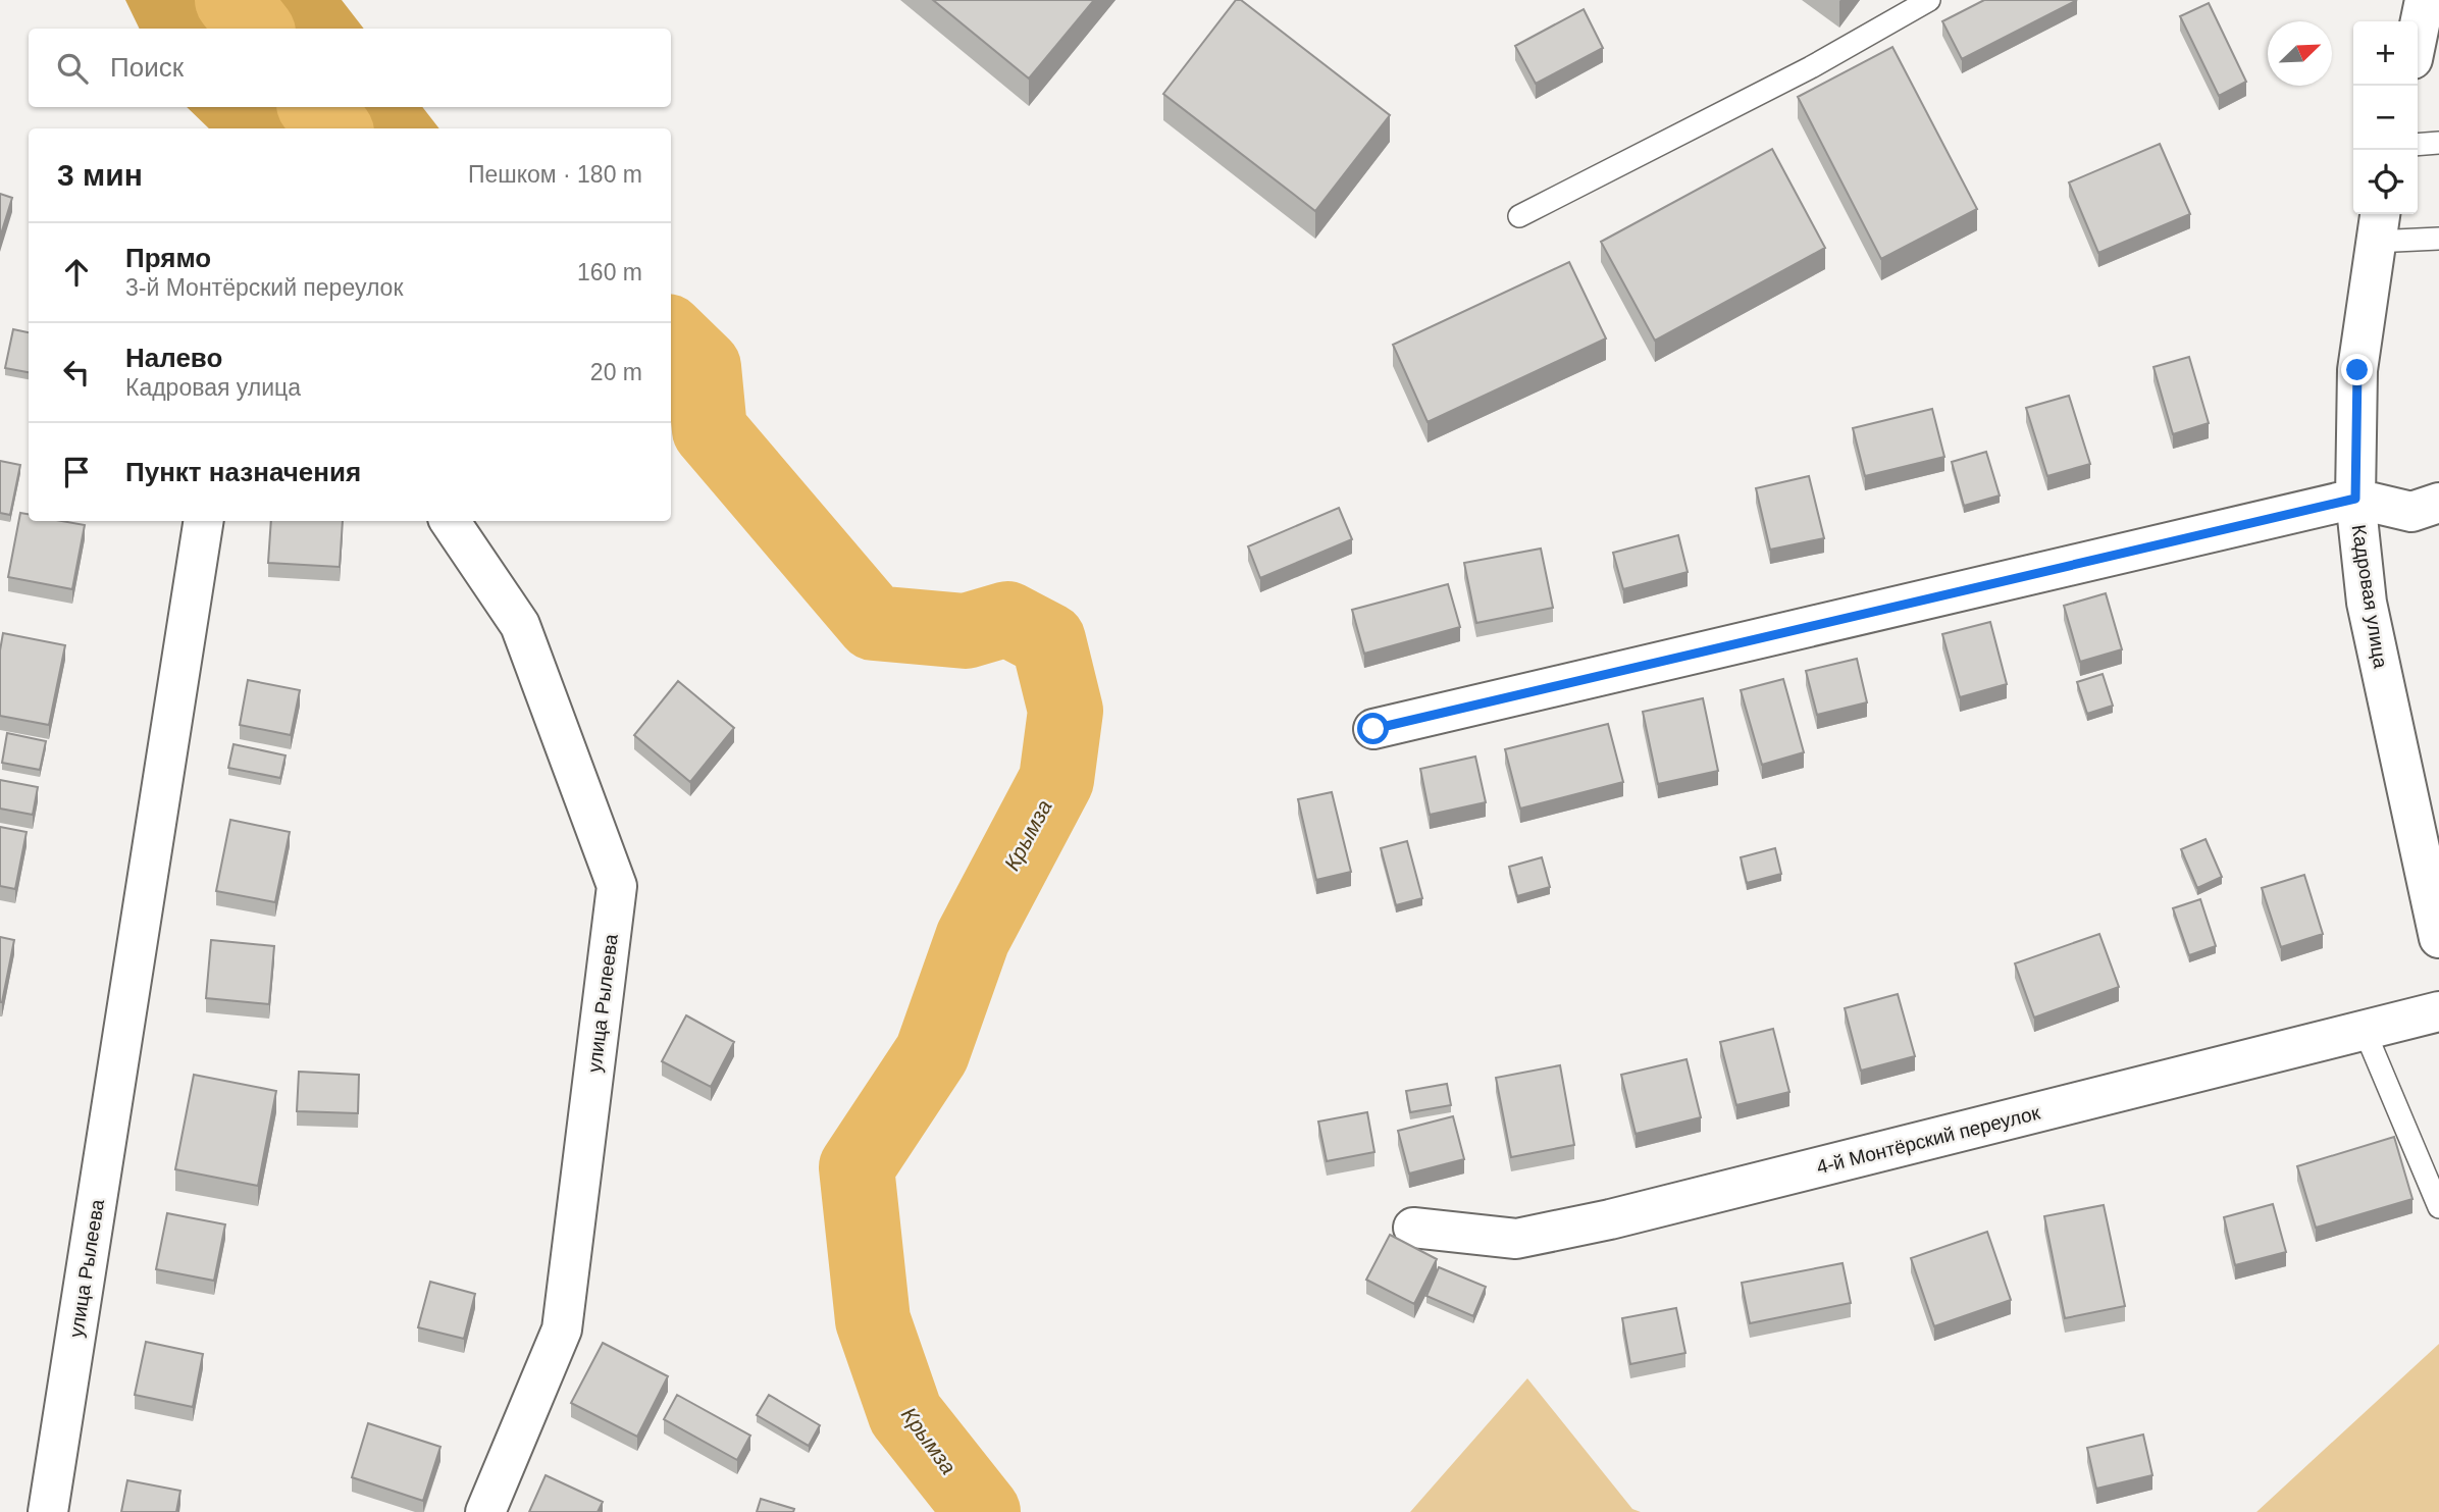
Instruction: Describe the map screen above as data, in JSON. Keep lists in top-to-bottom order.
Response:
{
  "streets": {
    "street": ["Кадровая улица", "улица Рылеева", "4-й Монтёрский переулок"]
  },
  "water": ["Крымза"],
  "north": "top right",
  "page": {
    "map_buttons": ["+", "−"],
    "search": "Поиск",
    "heading": ["3 мин", "Пешком · 180 m"],
    "list": [
      ["Прямо", "3-й Монтёрский переулок", "160 m"],
      ["Налево", "Кадровая улица", "20 m"],
      "Пункт назначения"
    ]
  }
}
